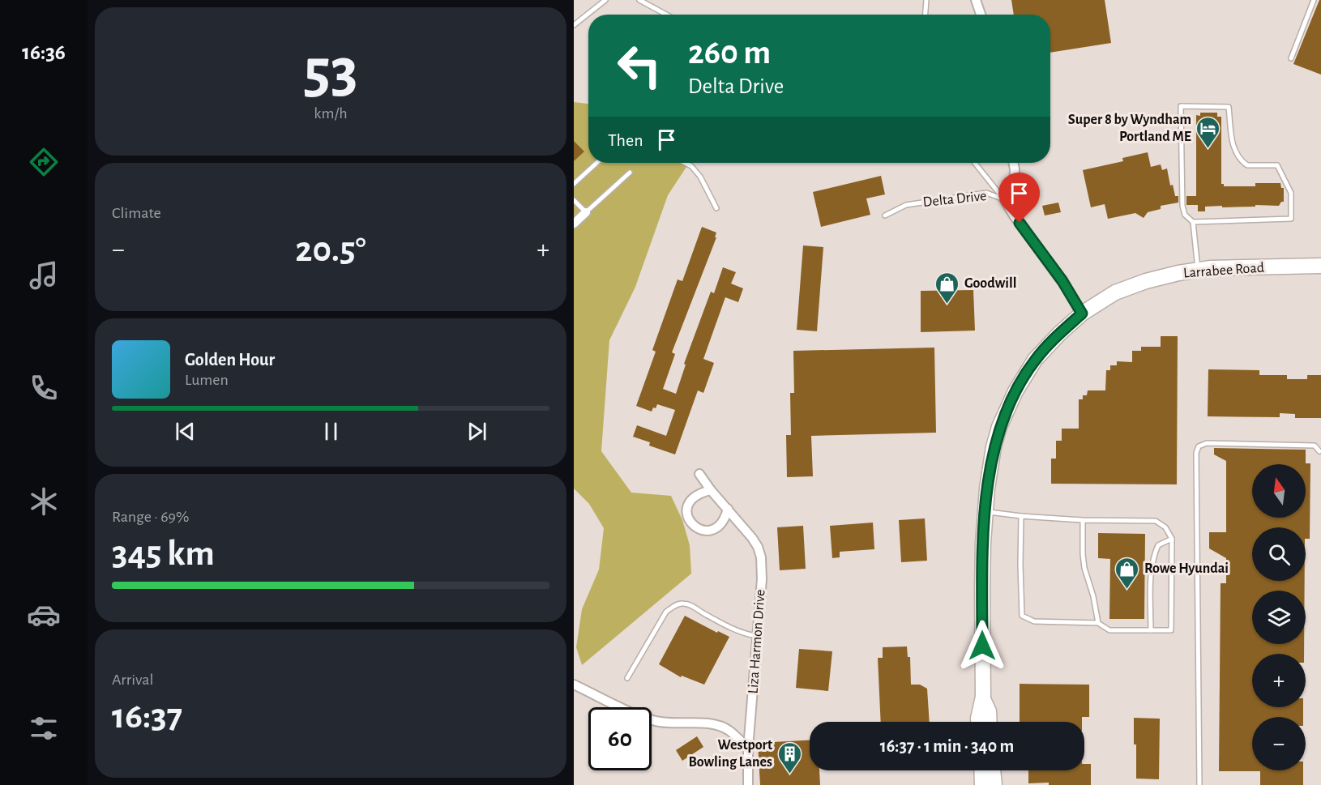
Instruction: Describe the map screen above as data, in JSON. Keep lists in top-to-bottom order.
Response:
{
  "streets": {
    "main road": ["Larrabee Road"],
    "street": ["Delta Drive", "Liza Harmon Drive"]
  },
  "crossings": [
    ["Delta Drive", "Larrabee Road"]
  ],
  "places": {
    "hotel": ["Super 8 by Wyndham Portland ME"],
    "shop": ["Goodwill", "Rowe Hyundai"],
    "building": ["Westport Bowling Lanes"]
  },
  "north": "top",
  "page": {
    "tabs": "16:36",
    "tile": [
      ["53", "km/h"],
      "Climate",
      ["Range · 69%", "345 km"],
      ["Arrival", "16:37"]
    ],
    "turn": ["260 m", "Delta Drive"],
    "then": "Then",
    "heat": ["−", "20.5°", "+"],
    "song": ["Golden Hour", "Lumen"],
    "map_buttons": ["+", "−"],
    "limit": "60",
    "trip": "16:37 · 1 min · 340 m"
  }
}
